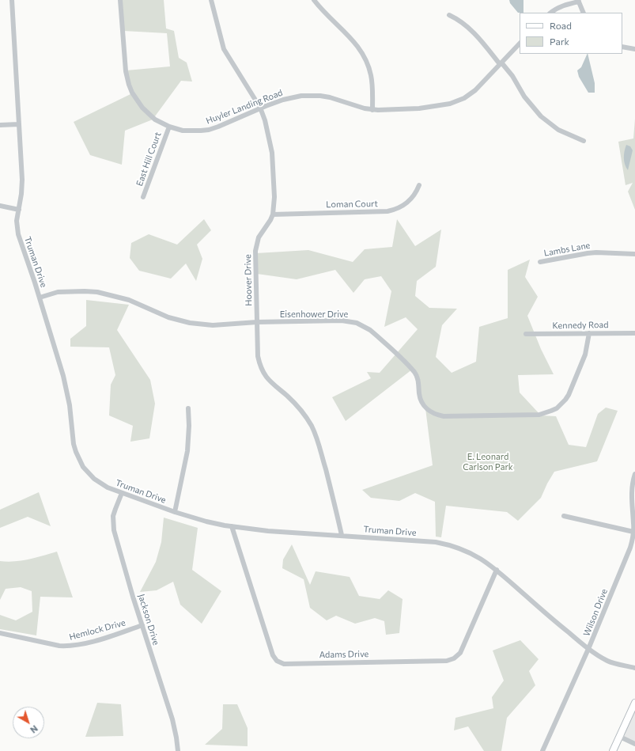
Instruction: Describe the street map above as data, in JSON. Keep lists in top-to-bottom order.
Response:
{
  "streets": {
    "street": [
      "Huyler Landing Road",
      "East Hill Court",
      "Loman Court",
      "Lambs Lane",
      "Truman Drive",
      "Hoover Drive",
      "Eisenhower Drive",
      "Kennedy Road",
      "Wilson Drive",
      "Jackson Drive",
      "Hemlock Drive",
      "Adams Drive"
    ]
  },
  "crossings": [
    ["Huyler Landing Road", "East Hill Court"],
    ["Huyler Landing Road", "Hoover Drive"],
    ["Loman Court", "Hoover Drive"],
    ["Truman Drive", "Hoover Drive"],
    ["Truman Drive", "Eisenhower Drive"],
    ["Truman Drive", "Wilson Drive"],
    ["Truman Drive", "Jackson Drive"],
    ["Truman Drive", "Adams Drive"],
    ["Hoover Drive", "Eisenhower Drive"],
    ["Eisenhower Drive", "Kennedy Road"],
    ["Jackson Drive", "Hemlock Drive"]
  ],
  "parks": ["E. Leonard Carlson Park"],
  "legend": ["Road", "Park"],
  "north": "bottom right"
}
